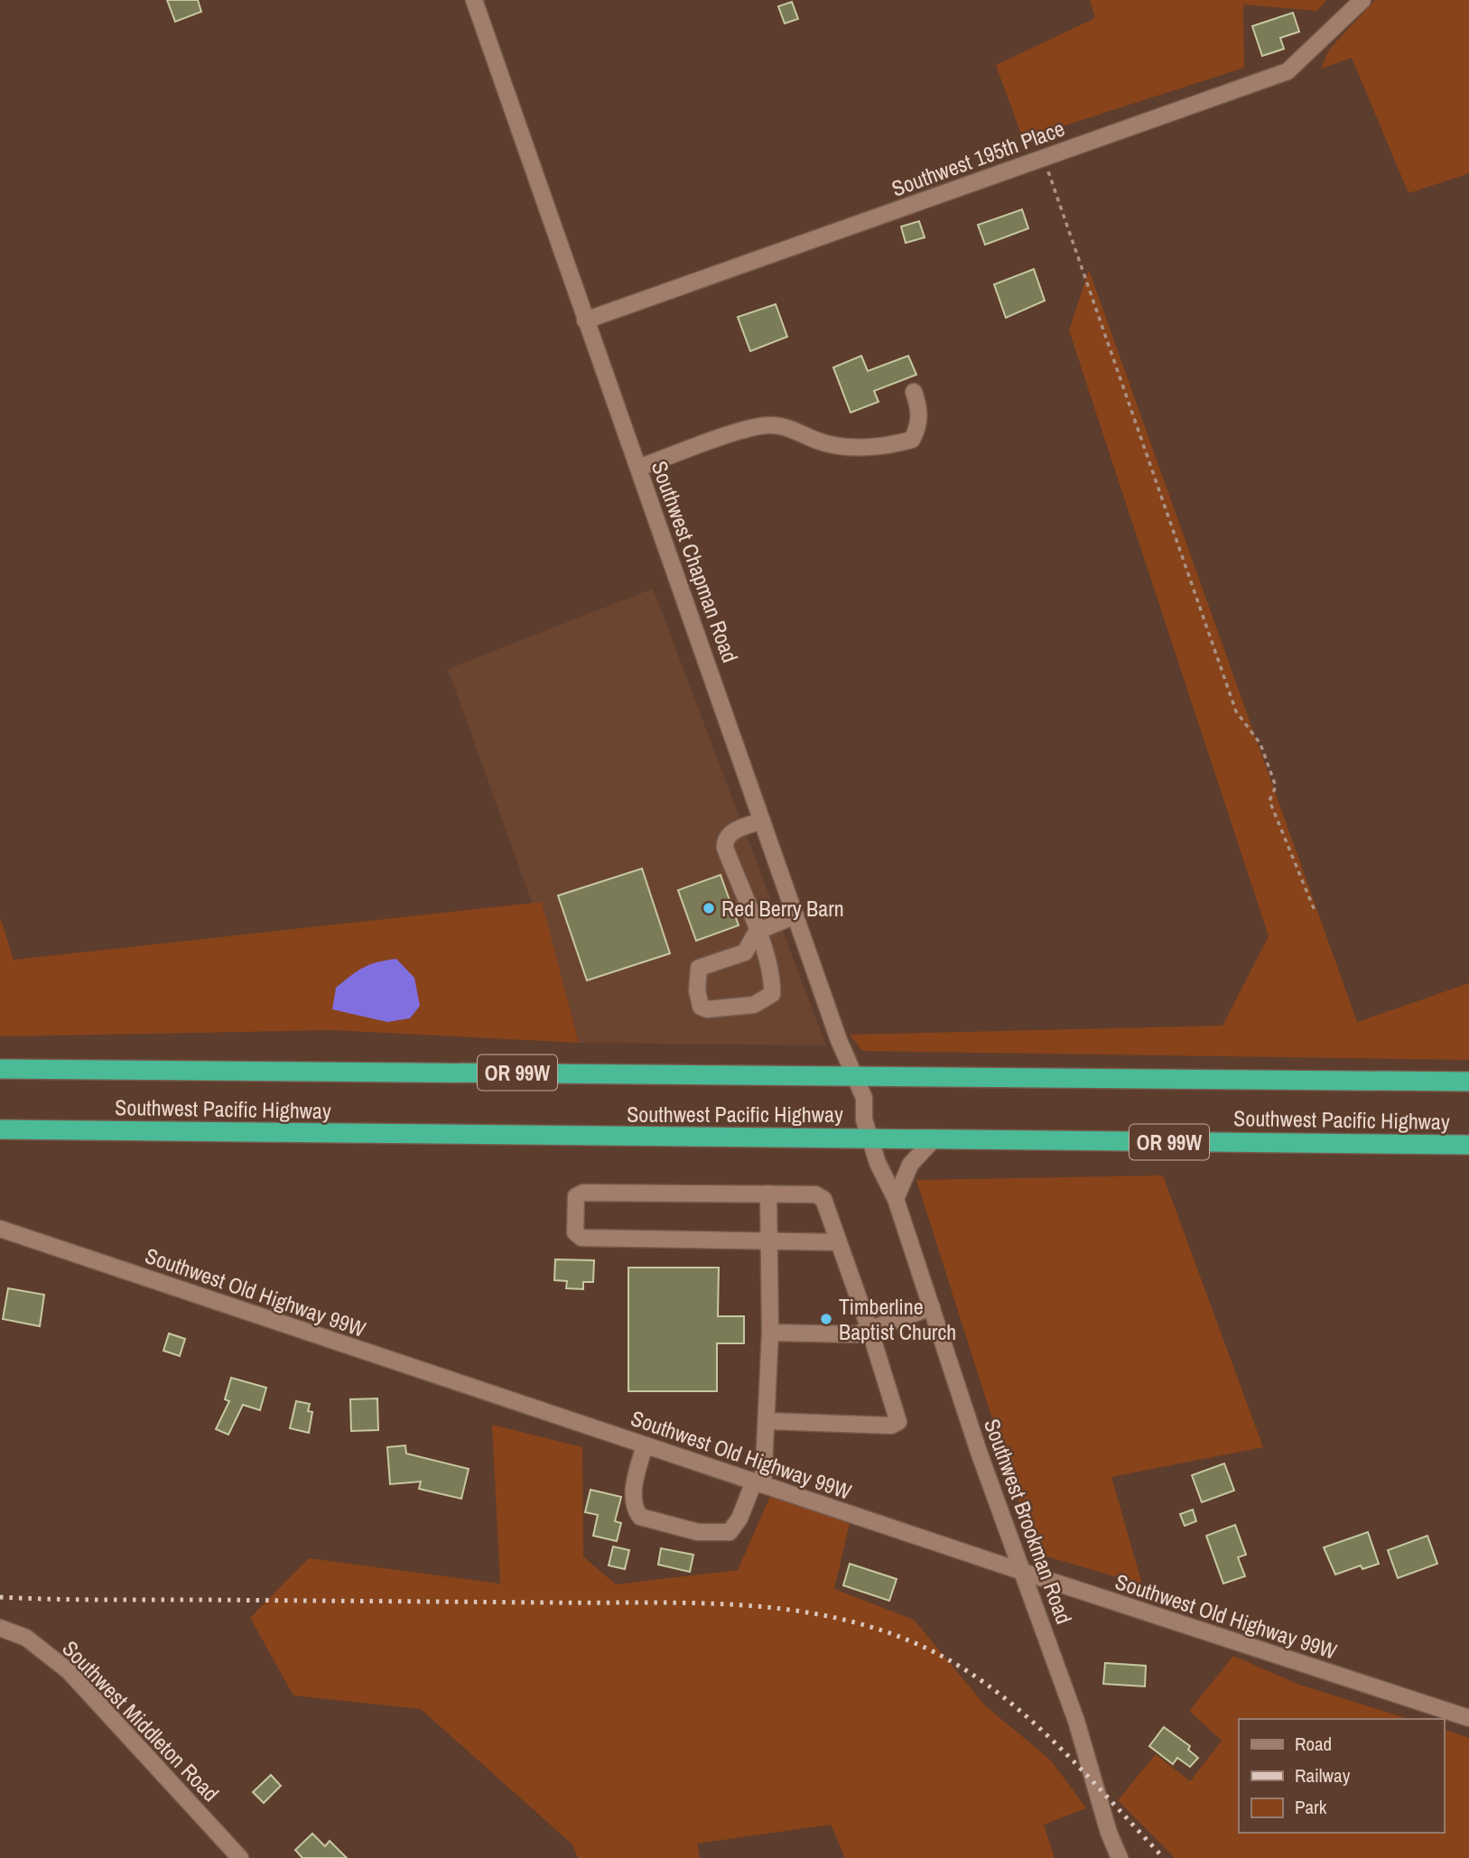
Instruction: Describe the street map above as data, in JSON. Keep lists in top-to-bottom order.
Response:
{
  "streets": {
    "highway": ["OR 99W", "Southwest Pacific Highway"],
    "street": [
      "Southwest 195th Place",
      "Southwest Chapman Road",
      "Southwest Old Highway 99W",
      "Southwest Brookman Road",
      "Southwest Middleton Road"
    ]
  },
  "crossings": [
    ["Southwest 195th Place", "Southwest Chapman Road"],
    ["Southwest Chapman Road", "Southwest Pacific Highway"],
    ["Southwest Chapman Road", "Southwest Brookman Road"],
    ["Southwest Pacific Highway", "Southwest Brookman Road"],
    ["Southwest Old Highway 99W", "Southwest Brookman Road"]
  ],
  "places": ["Red Berry Barn", "Timberline Baptist Church"],
  "legend": ["Road", "Railway", "Park"]
}
